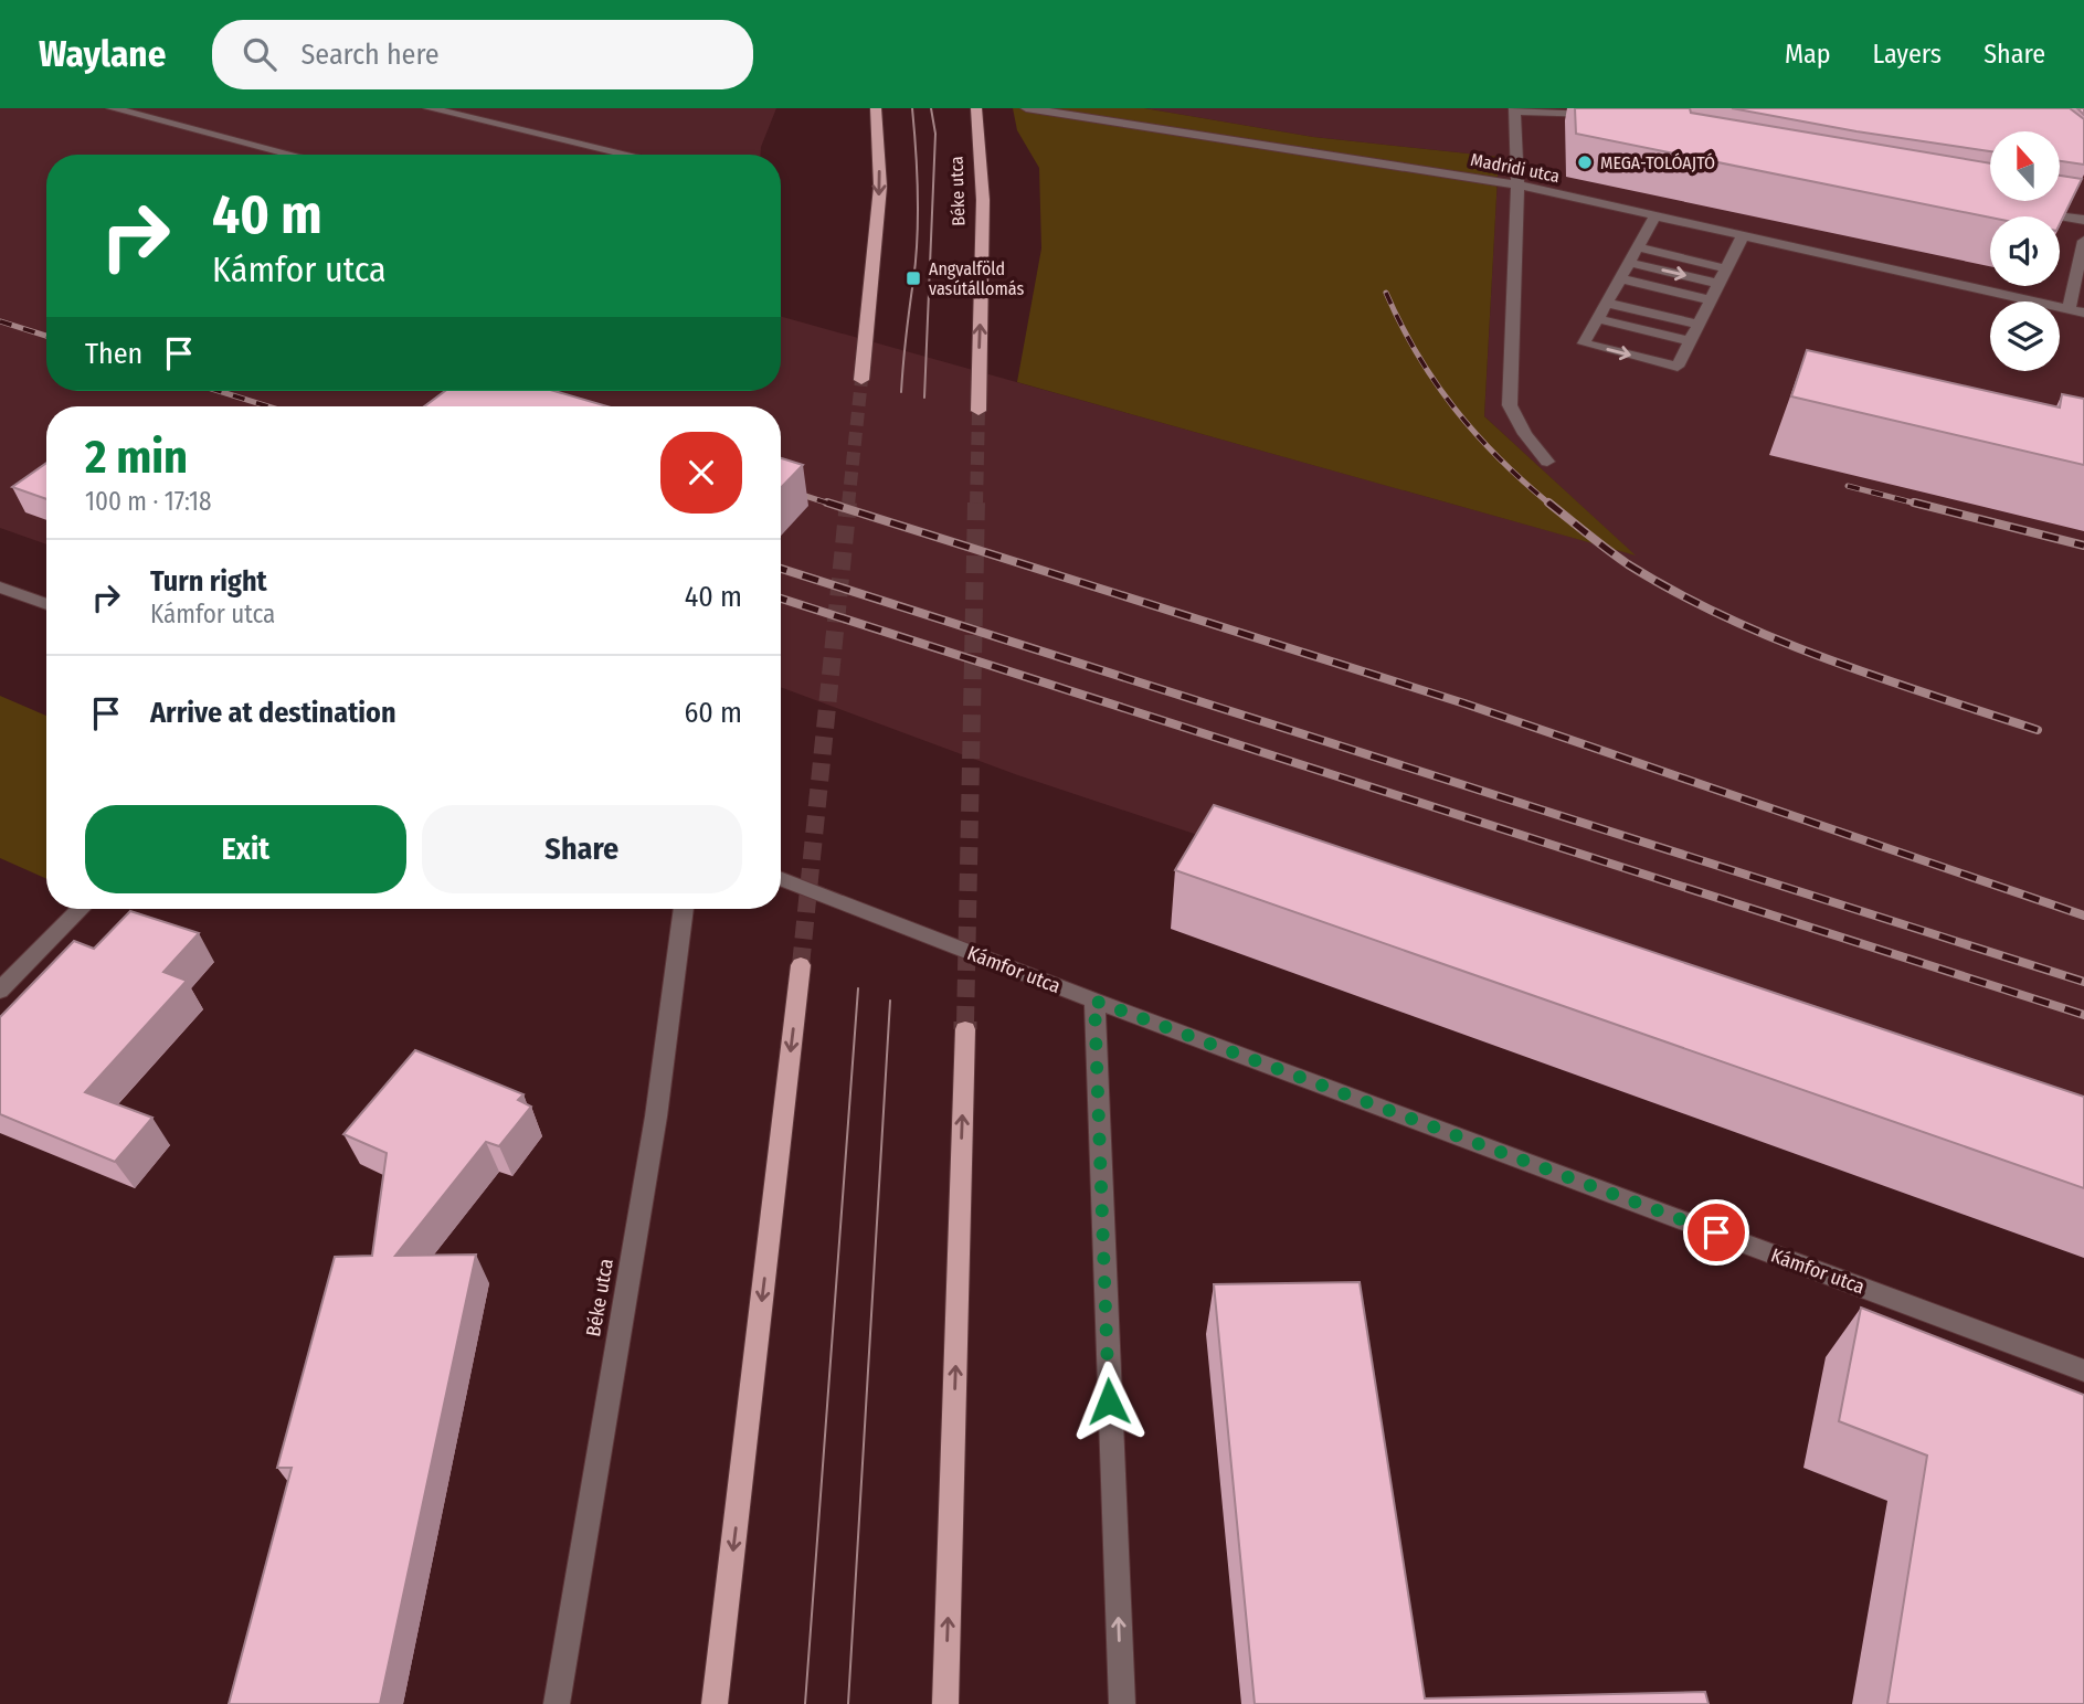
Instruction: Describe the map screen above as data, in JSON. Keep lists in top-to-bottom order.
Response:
{
  "streets": {
    "main road": ["Béke utca"],
    "street": ["Madridi utca", "Kámfor utca"]
  },
  "places": {
    "other": ["MEGA-TOLÓAJTÓ"],
    "transit": ["Angyalföld vasútállomás"]
  },
  "north": "top",
  "page": {
    "header": "Waylane",
    "search": "Search here",
    "nav": ["Map", "Layers", "Share"],
    "turn": ["40 m", "Kámfor utca"],
    "then": "Then",
    "heading": ["2 min", "100 m · 17:18"],
    "list": [
      {
        "name": "Turn right",
        "note": "Kámfor utca",
        "value": "40 m"
      },
      {
        "name": "Arrive at destination",
        "value": "60 m"
      }
    ],
    "buttons": ["Exit", "Share"]
  }
}
